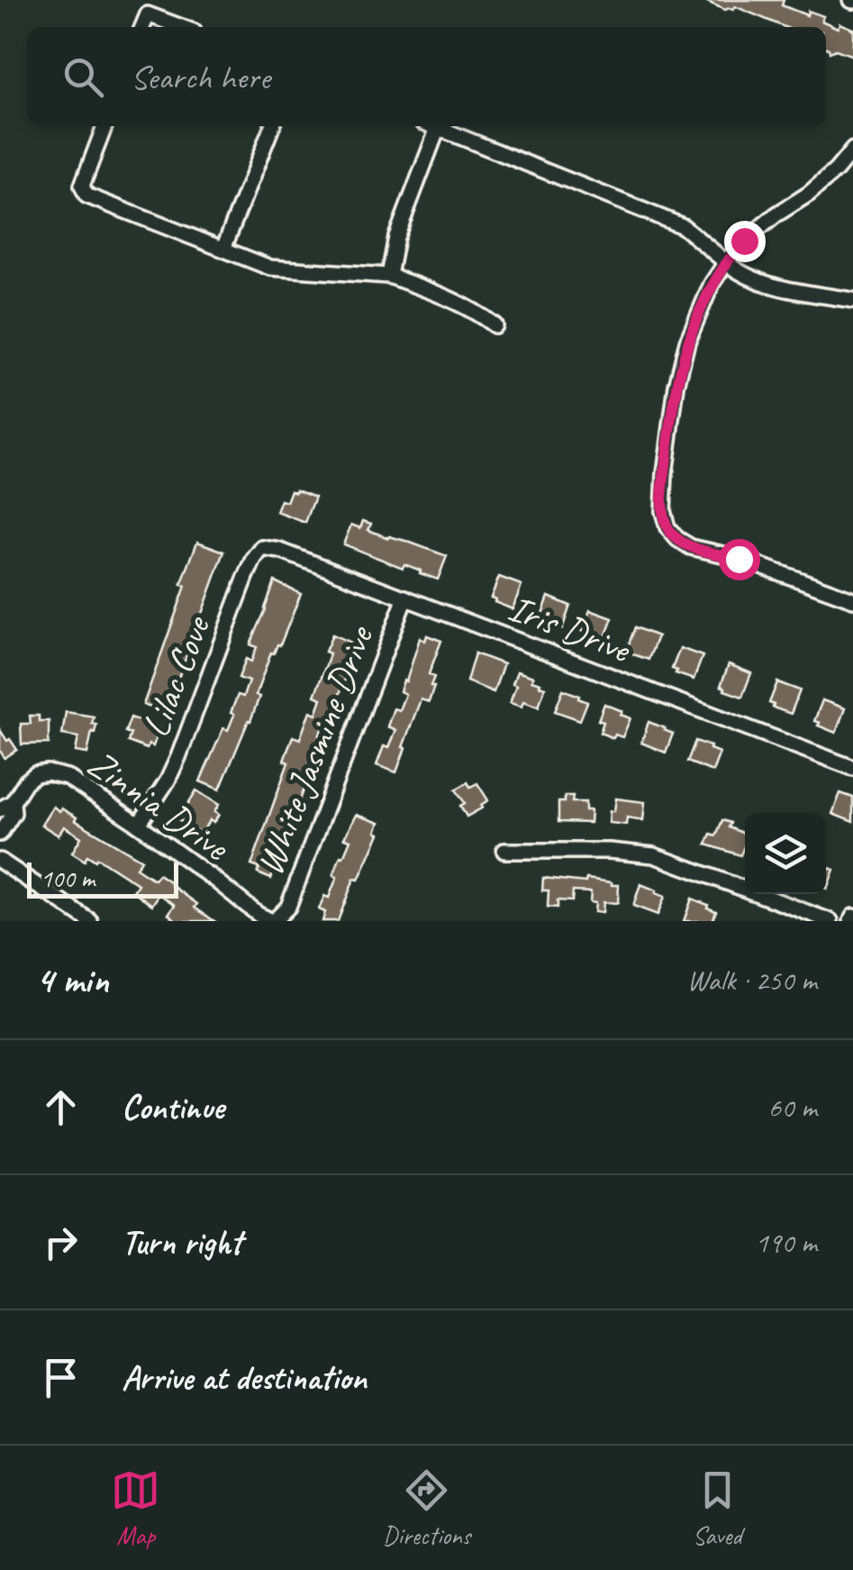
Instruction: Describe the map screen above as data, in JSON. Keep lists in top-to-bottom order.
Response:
{
  "streets": {
    "street": [
      "Iris Drive",
      "Lilac Cove",
      "White Jasmine Drive",
      "Zinnia Drive"
    ]
  },
  "crossings": [
    ["Iris Drive", "Lilac Cove"],
    ["Iris Drive", "White Jasmine Drive"],
    ["Lilac Cove", "Zinnia Drive"],
    ["White Jasmine Drive", "Zinnia Drive"]
  ],
  "scale_bar": "100 m",
  "page": {
    "search": "Search here",
    "scale": "100 m",
    "heading": ["4 min", "Walk · 250 m"],
    "list": [
      ["Continue", "60 m"],
      ["Turn right", "190 m"],
      "Arrive at destination"
    ],
    "nav": ["Map", "Directions", "Saved"]
  }
}
